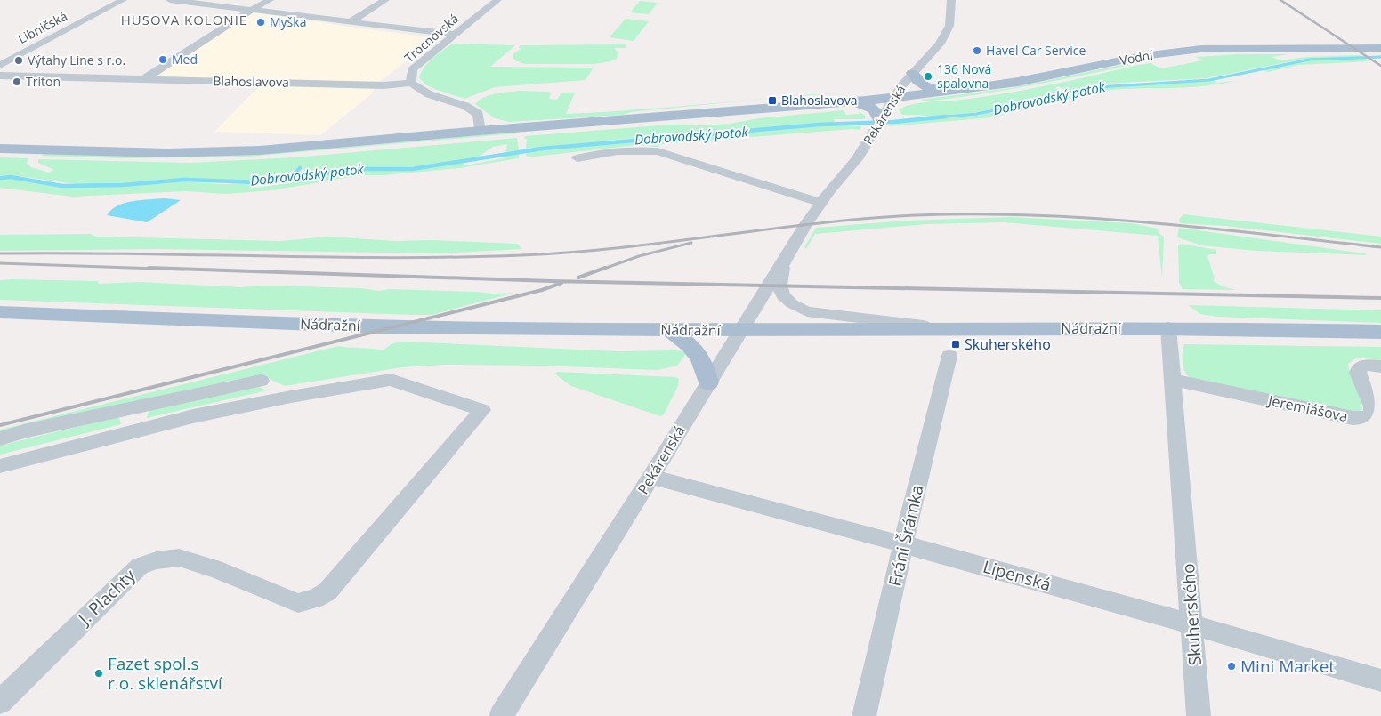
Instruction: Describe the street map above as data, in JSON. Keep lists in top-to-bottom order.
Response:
{
  "streets": {
    "main road": ["Vodní", "Nádražní"],
    "street": [
      "Libničská",
      "Trocnovská",
      "Blahoslavova",
      "Pekárenská",
      "Jeremiášova",
      "Fráni Šrámka",
      "Lipenská",
      "J. Plachty",
      "Skuherského"
    ]
  },
  "crossings": [
    ["Trocnovská", "Blahoslavova"],
    ["Vodní", "Pekárenská"],
    ["Pekárenská", "Nádražní"],
    ["Pekárenská", "Lipenská"],
    ["Nádražní", "Skuherského"],
    ["Jeremiášova", "Skuherského"],
    ["Fráni Šrámka", "Lipenská"],
    ["Lipenská", "Skuherského"]
  ],
  "districts": ["HUSOVA KOLONIE"],
  "water": ["Dobrovodský potok"],
  "places": {
    "other": [
      "Myška",
      "Havel Car Service",
      "Med",
      "Výtahy Line s r.o.",
      "136 Nová spalovna",
      "Triton",
      "Mini Market",
      "Fazet spol.s r.o. sklenářství"
    ],
    "transit": ["Blahoslavova", "Skuherského"]
  }
}
